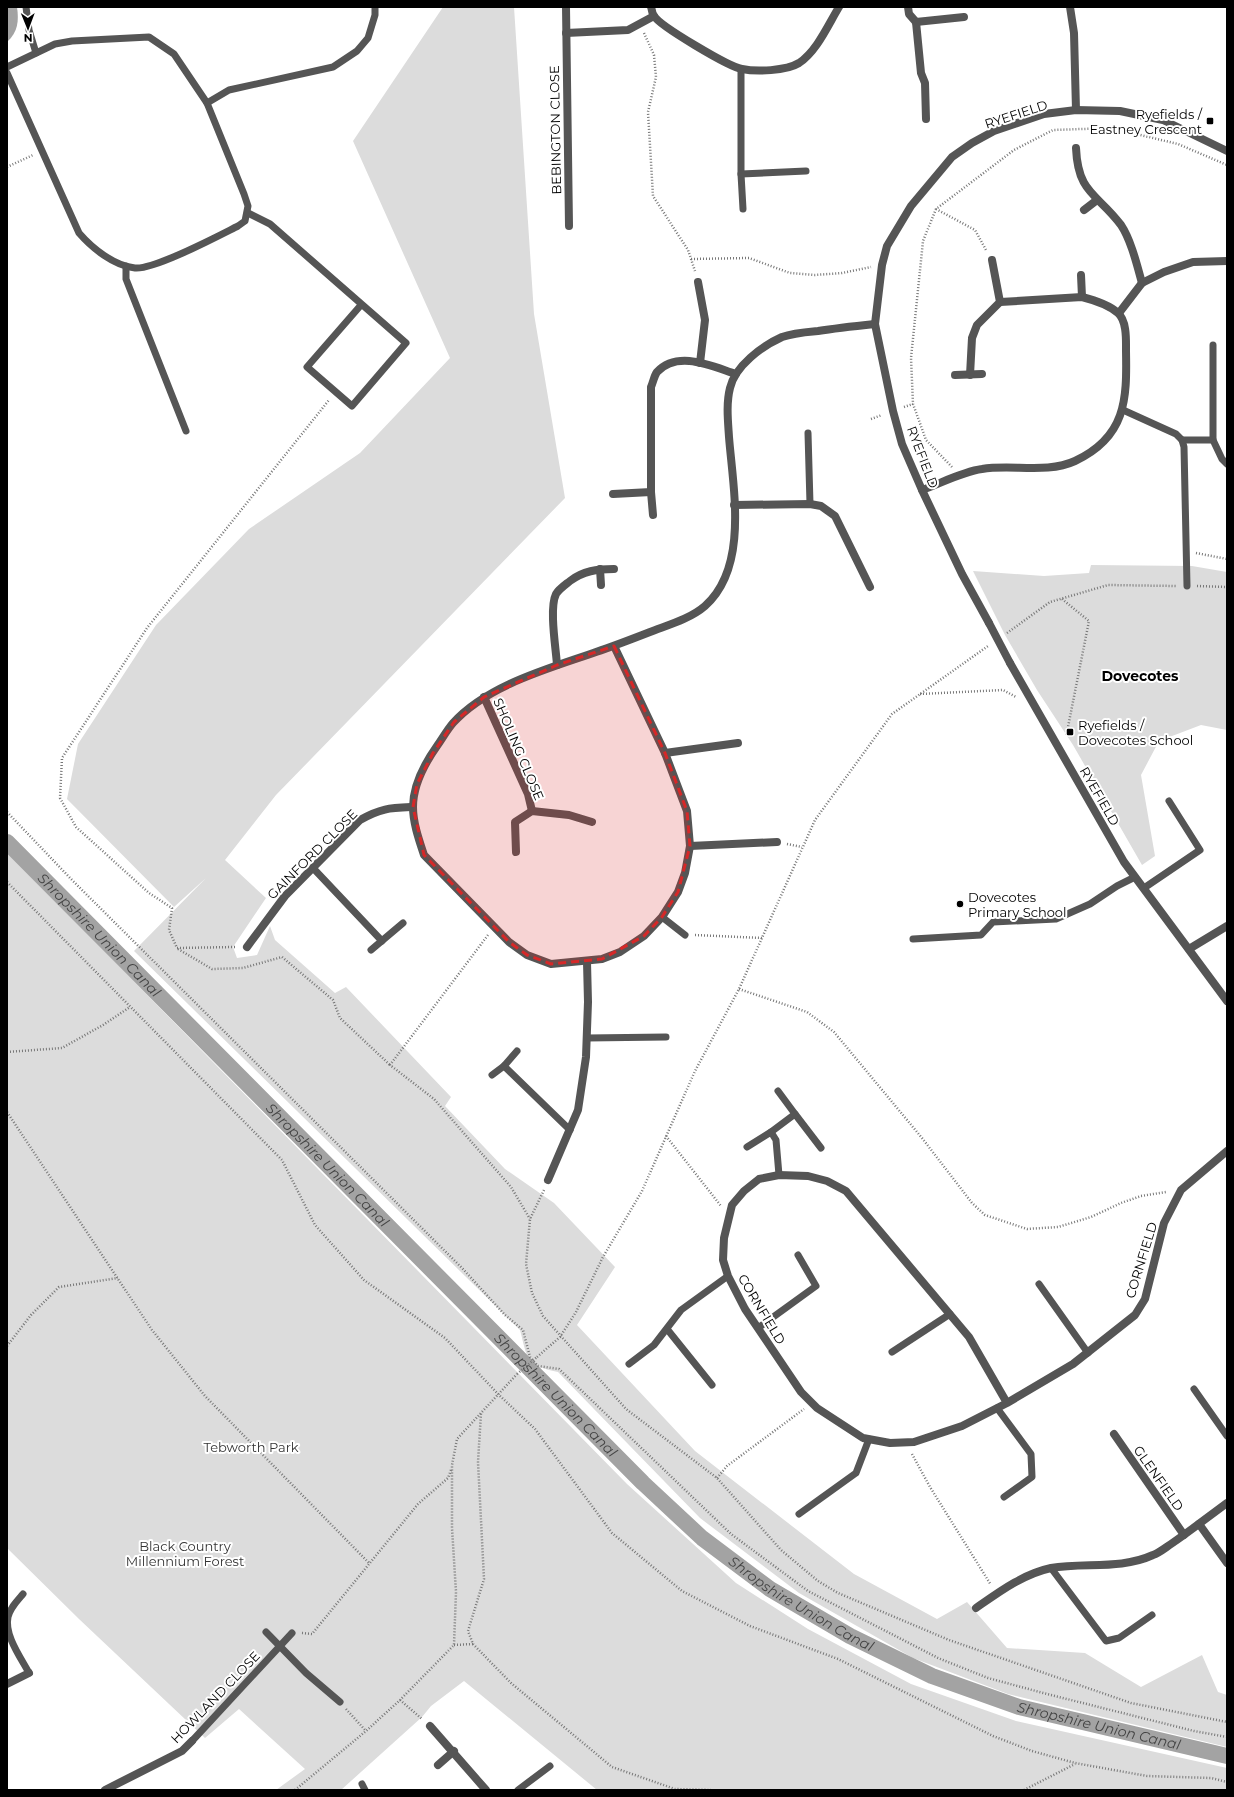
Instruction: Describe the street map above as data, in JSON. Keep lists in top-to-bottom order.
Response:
{
  "streets": {
    "street": [
      "RYEFIELD",
      "BEBINGTON CLOSE",
      "SHOLING CLOSE",
      "GAINFORD CLOSE",
      "CORNFIELD",
      "GLENFIELD",
      "HOWLAND CLOSE"
    ]
  },
  "districts": ["Dovecotes"],
  "water": ["Shropshire Union Canal"],
  "parks": ["Tebworth Park", "Black Country Millennium Forest"],
  "places": {
    "transit": ["Ryefields / Eastney Crescent", "Ryefields / Dovecotes School"],
    "other": ["Dovecotes Primary School"]
  },
  "north": "bottom"
}
